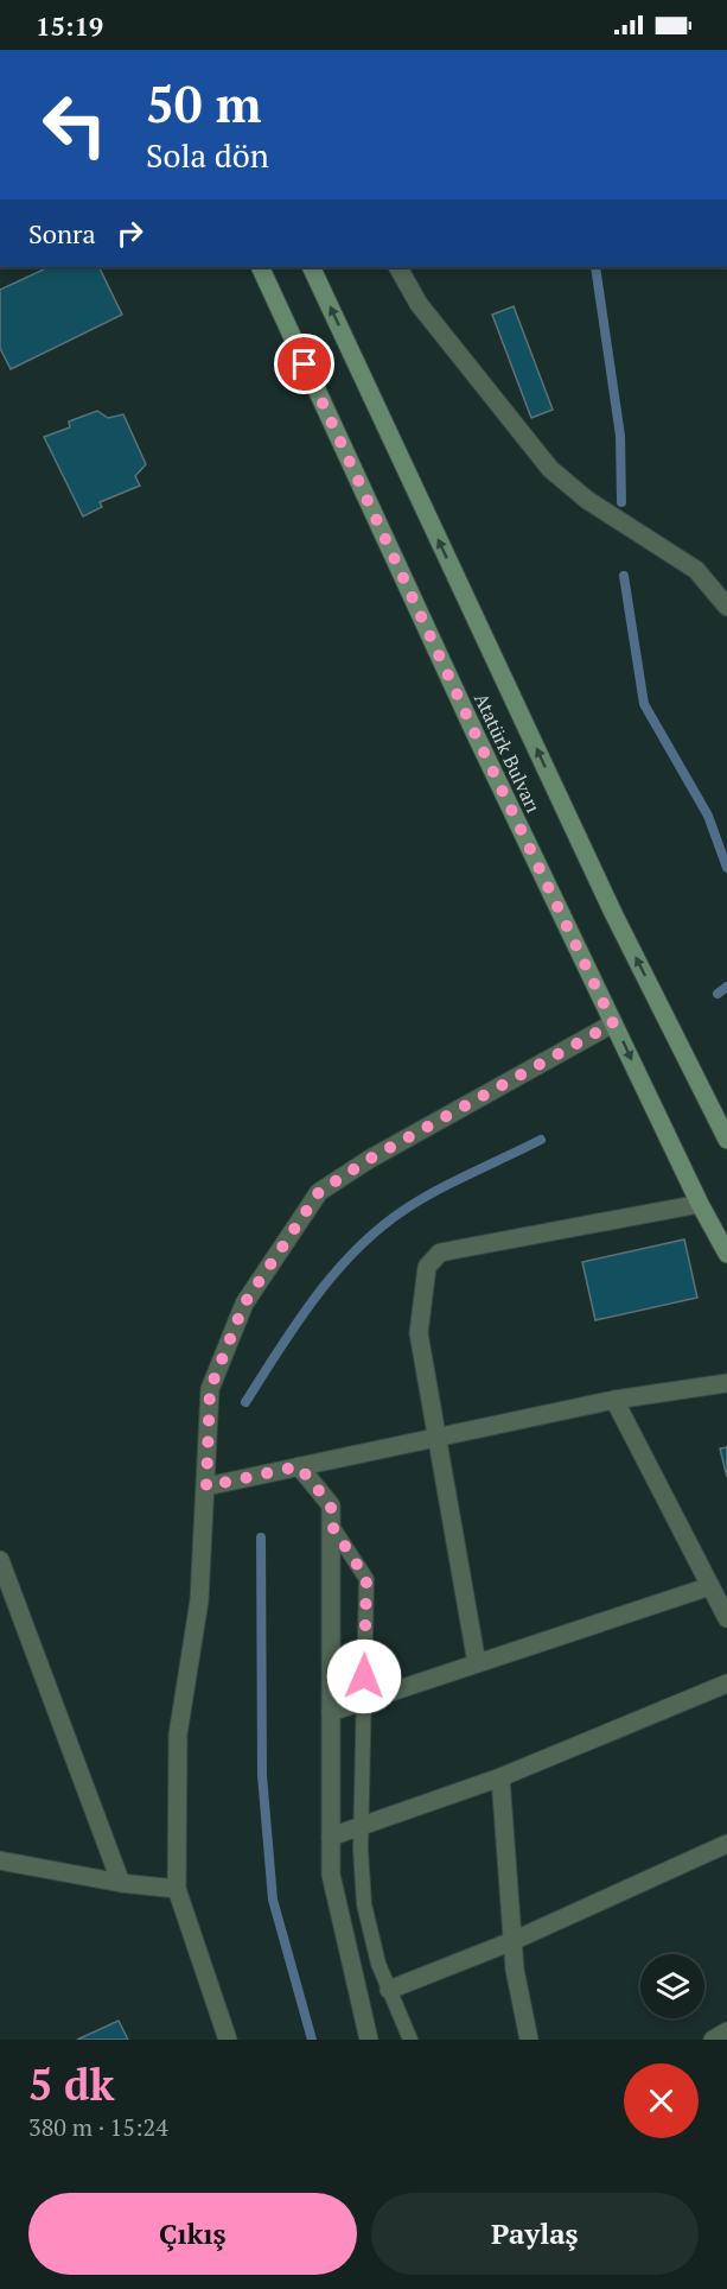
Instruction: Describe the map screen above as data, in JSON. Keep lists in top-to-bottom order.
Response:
{
  "streets": {
    "main road": ["Atatürk Bulvarı"]
  },
  "page": {
    "status": "15:19",
    "turn": ["50 m", "Sola dön"],
    "then": "Sonra",
    "heading": ["5 dk", "380 m · 15:24"],
    "buttons": ["Çıkış", "Paylaş"]
  }
}
